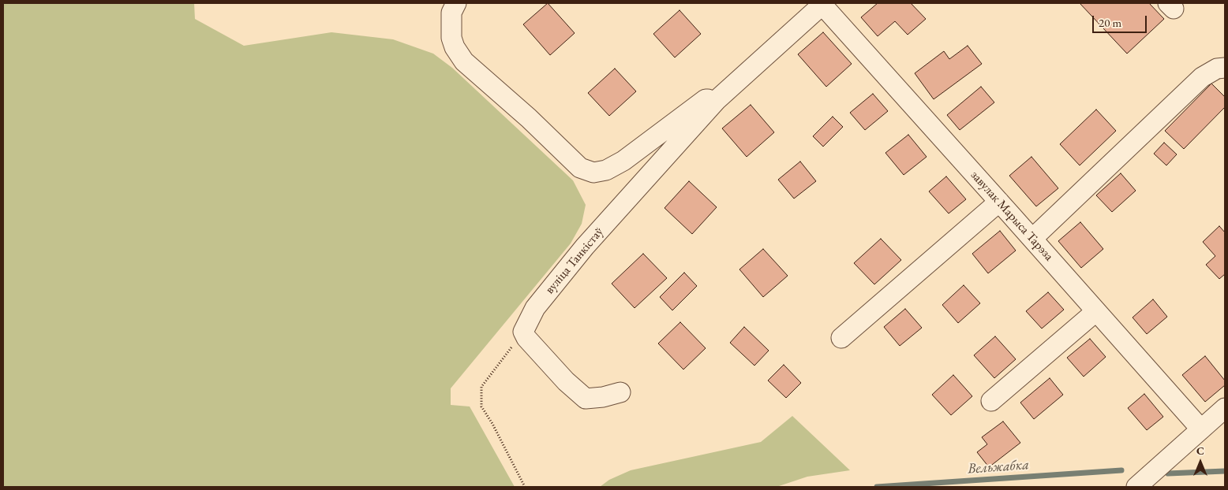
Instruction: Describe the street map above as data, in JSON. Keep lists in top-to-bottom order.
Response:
{
  "streets": {
    "street": ["завулак Марыса Тарэза", "вуліца Танкістаў"]
  },
  "crossings": [
    ["завулак Марыса Тарэза", "вуліца Танкістаў"]
  ],
  "water": ["Вельжабка"],
  "scale_bar": "20 m",
  "north": "top"
}
